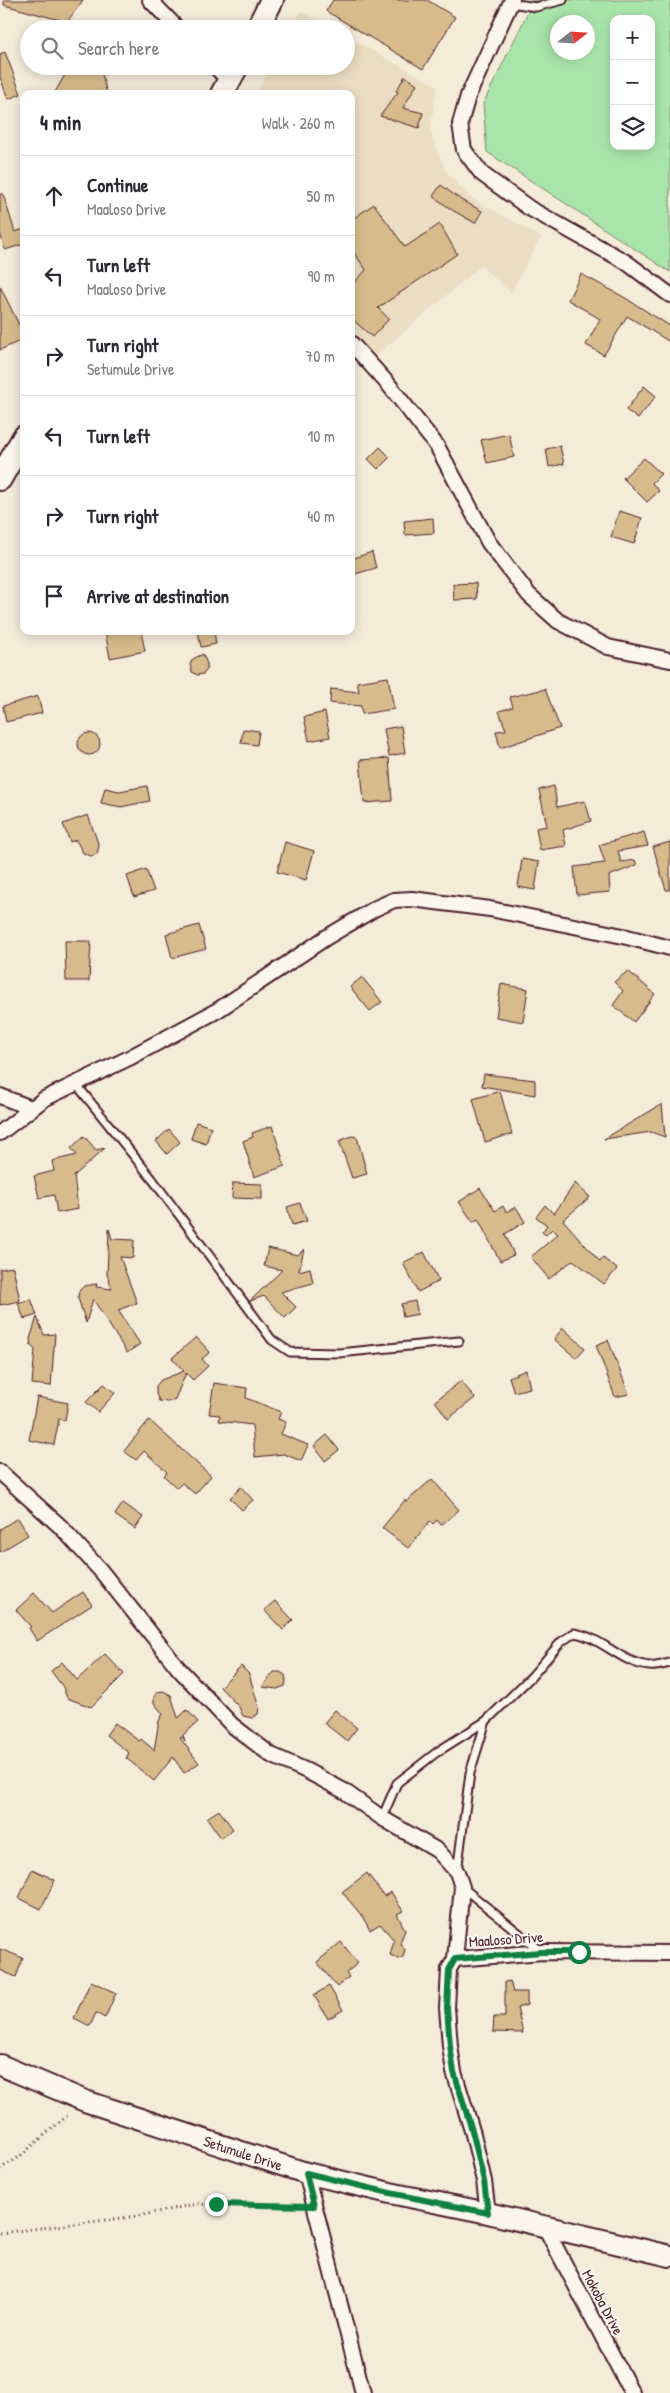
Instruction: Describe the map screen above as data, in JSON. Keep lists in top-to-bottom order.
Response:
{
  "streets": {
    "street": ["Maaloso Drive", "Setumule Drive", "Mokoba Drive"]
  },
  "crossings": [
    ["Maaloso Drive", "Setumule Drive"],
    ["Setumule Drive", "Mokoba Drive"]
  ],
  "north": "right",
  "page": {
    "map_buttons": ["+", "−"],
    "search": "Search here",
    "heading": ["4 min", "Walk · 260 m"],
    "list": [
      ["Continue", "Maaloso Drive", "50 m"],
      ["Turn left", "Maaloso Drive", "90 m"],
      ["Turn right", "Setumule Drive", "70 m"],
      ["Turn left", "10 m"],
      ["Turn right", "40 m"],
      "Arrive at destination"
    ]
  }
}
